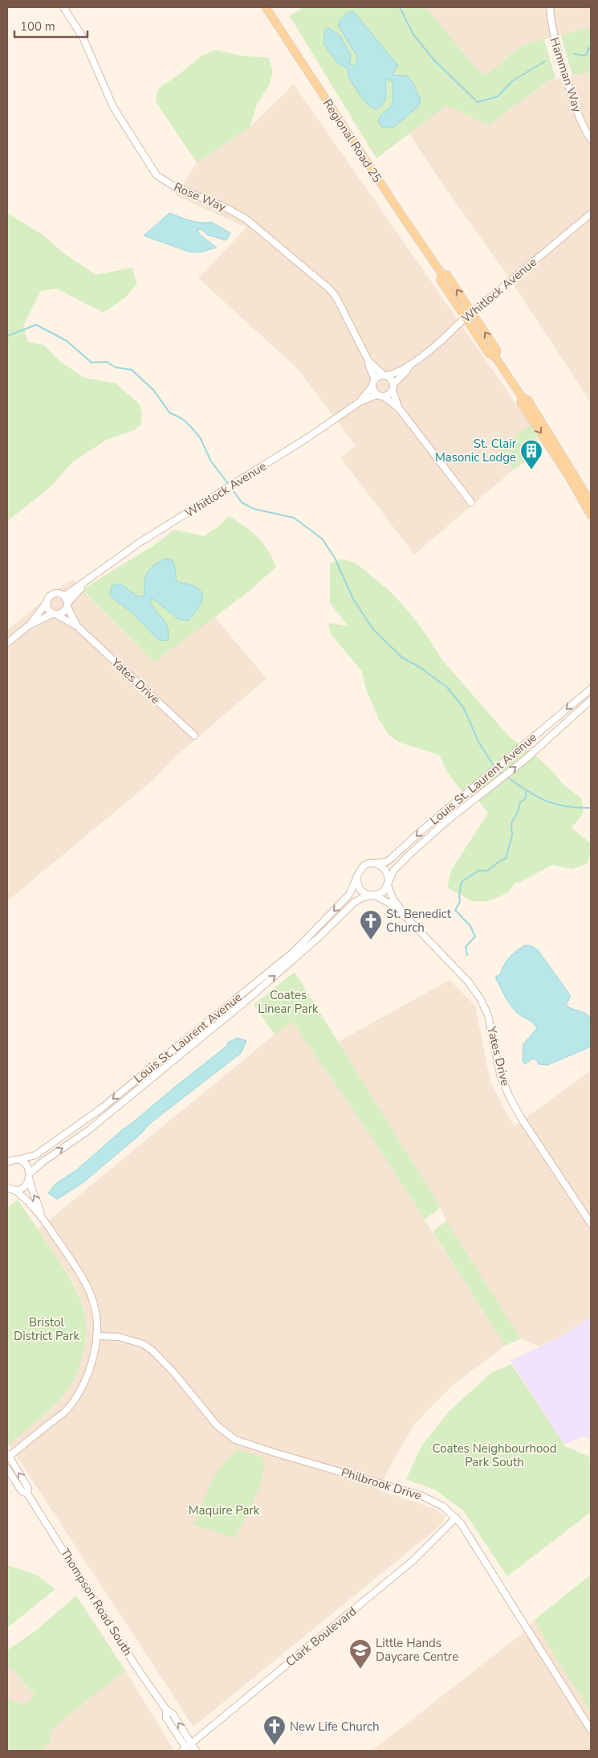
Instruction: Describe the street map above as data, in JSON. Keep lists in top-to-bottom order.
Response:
{
  "streets": {
    "main road": ["Regional Road 25"],
    "street": [
      "Hamman Way",
      "Rose Way",
      "Whitlock Avenue",
      "Yates Drive",
      "Louis St. Laurent Avenue",
      "Philbrook Drive",
      "Thompson Road South",
      "Clark Boulevard"
    ]
  },
  "crossings": [
    ["Regional Road 25", "Whitlock Avenue"],
    ["Rose Way", "Whitlock Avenue"],
    ["Whitlock Avenue", "Yates Drive"],
    ["Yates Drive", "Louis St. Laurent Avenue"],
    ["Philbrook Drive", "Clark Boulevard"],
    ["Thompson Road South", "Clark Boulevard"]
  ],
  "parks": [
    "Coates Linear Park",
    "Bristol District Park",
    "Coates Neighbourhood Park South",
    "Maquire Park"
  ],
  "places": {
    "building": ["St. Clair Masonic Lodge"],
    "church": ["St. Benedict Church", "New Life Church"],
    "school or university": ["Little Hands Daycare Centre"]
  },
  "scale_bar": "100 m"
}
